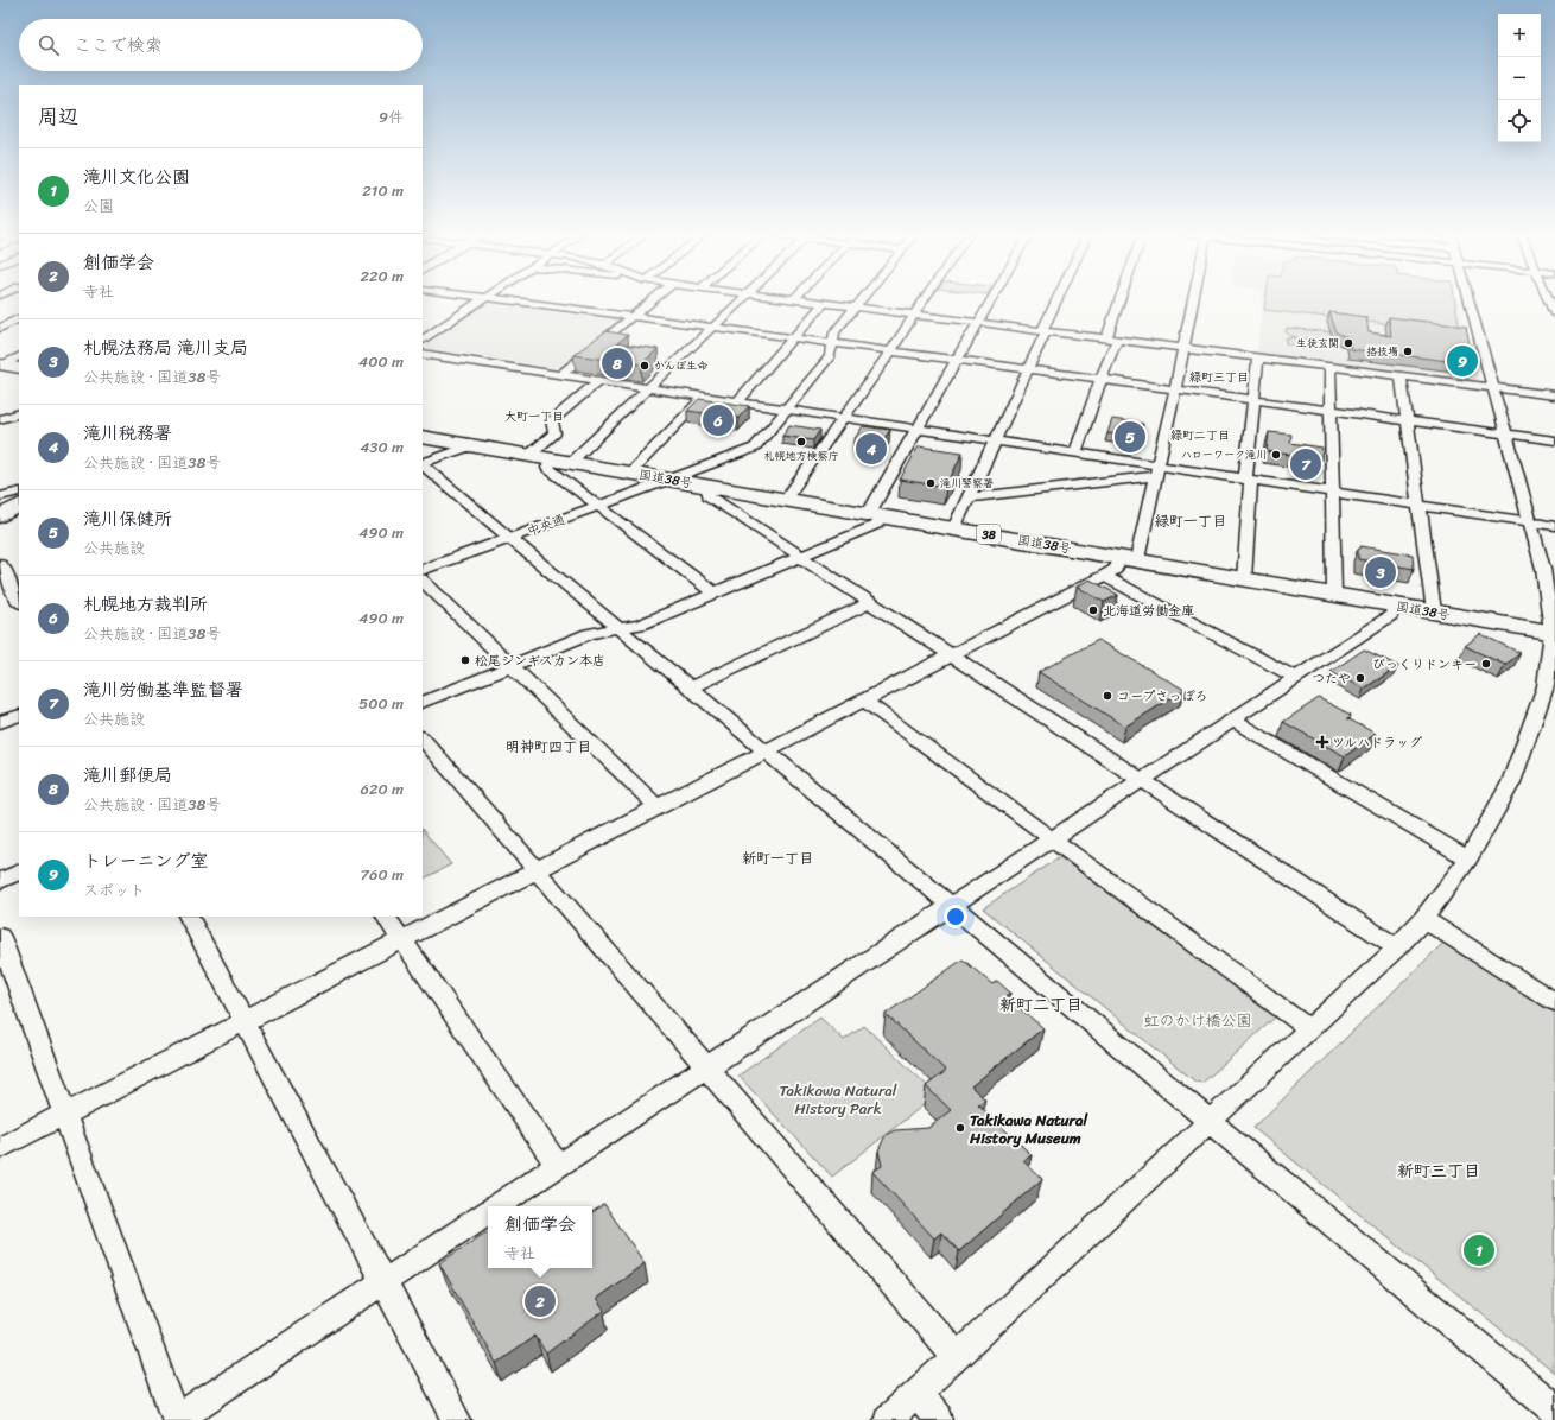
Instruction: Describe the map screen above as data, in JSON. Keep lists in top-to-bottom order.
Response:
{
  "streets": {
    "highway": ["国道38号", "38"],
    "street": ["中央通"]
  },
  "crossings": [
    ["国道38号", "中央通"]
  ],
  "districts": [
    "緑町三丁目",
    "大町一丁目",
    "緑町二丁目",
    "緑町一丁目",
    "明神町四丁目",
    "新町一丁目",
    "新町二丁目",
    "新町三丁目"
  ],
  "parks": ["虹のかけ橋公園", "Takikawa Natural History Park"],
  "places": {
    "other": [
      "生徒玄関",
      "挌技場",
      "かんぽ生命",
      "札幌地方検察庁",
      "ハローワーク滝川",
      "滝川警察署",
      "北海道労働金庫",
      "松尾ジンギスカン本店",
      "びっくりドンキー",
      "つたや",
      "コープさっぽろ",
      "Takikawa Natural History Museum"
    ],
    "health": ["ツルハドラッグ"]
  },
  "page": {
    "map_buttons": ["+", "−"],
    "search": "ここで検索",
    "heading": ["周辺", "9件"],
    "list": [
      {
        "mark": "1",
        "name": "滝川文化公園",
        "note": "公園",
        "value": "210 m"
      },
      {
        "mark": "2",
        "name": "創価学会",
        "note": "寺社",
        "value": "220 m"
      },
      {
        "mark": "3",
        "name": "札幌法務局 滝川支局",
        "note": "公共施設 · 国道38号",
        "value": "400 m"
      },
      {
        "mark": "4",
        "name": "滝川税務署",
        "note": "公共施設 · 国道38号",
        "value": "430 m"
      },
      {
        "mark": "5",
        "name": "滝川保健所",
        "note": "公共施設",
        "value": "490 m"
      },
      {
        "mark": "6",
        "name": "札幌地方裁判所",
        "note": "公共施設 · 国道38号",
        "value": "490 m"
      },
      {
        "mark": "7",
        "name": "滝川労働基準監督署",
        "note": "公共施設",
        "value": "500 m"
      },
      {
        "mark": "8",
        "name": "滝川郵便局",
        "note": "公共施設 · 国道38号",
        "value": "620 m"
      },
      {
        "mark": "9",
        "name": "トレーニング室",
        "note": "スポット",
        "value": "760 m"
      }
    ],
    "pins": [
      "9",
      "8",
      "6",
      "5",
      "4",
      "7",
      "3",
      "1",
      "2"
    ],
    "popup": ["創価学会", "寺社"]
  }
}
